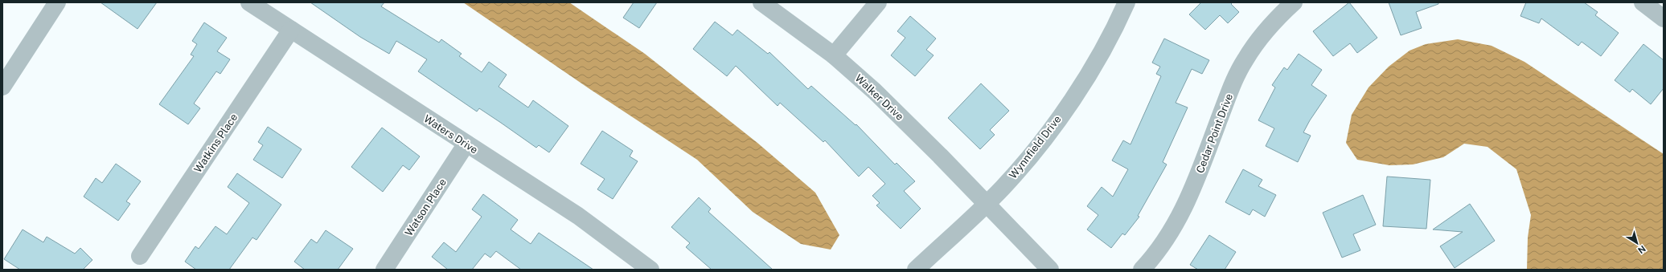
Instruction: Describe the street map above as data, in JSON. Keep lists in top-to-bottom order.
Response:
{
  "streets": {
    "street": [
      "Walker Drive",
      "Cedar Point Drive",
      "Waters Drive",
      "Watkins Place",
      "Wynnfield Drive",
      "Watson Place"
    ]
  },
  "crossings": [
    ["Walker Drive", "Wynnfield Drive"],
    ["Waters Drive", "Watkins Place"],
    ["Waters Drive", "Watson Place"]
  ],
  "north": "bottom right"
}
